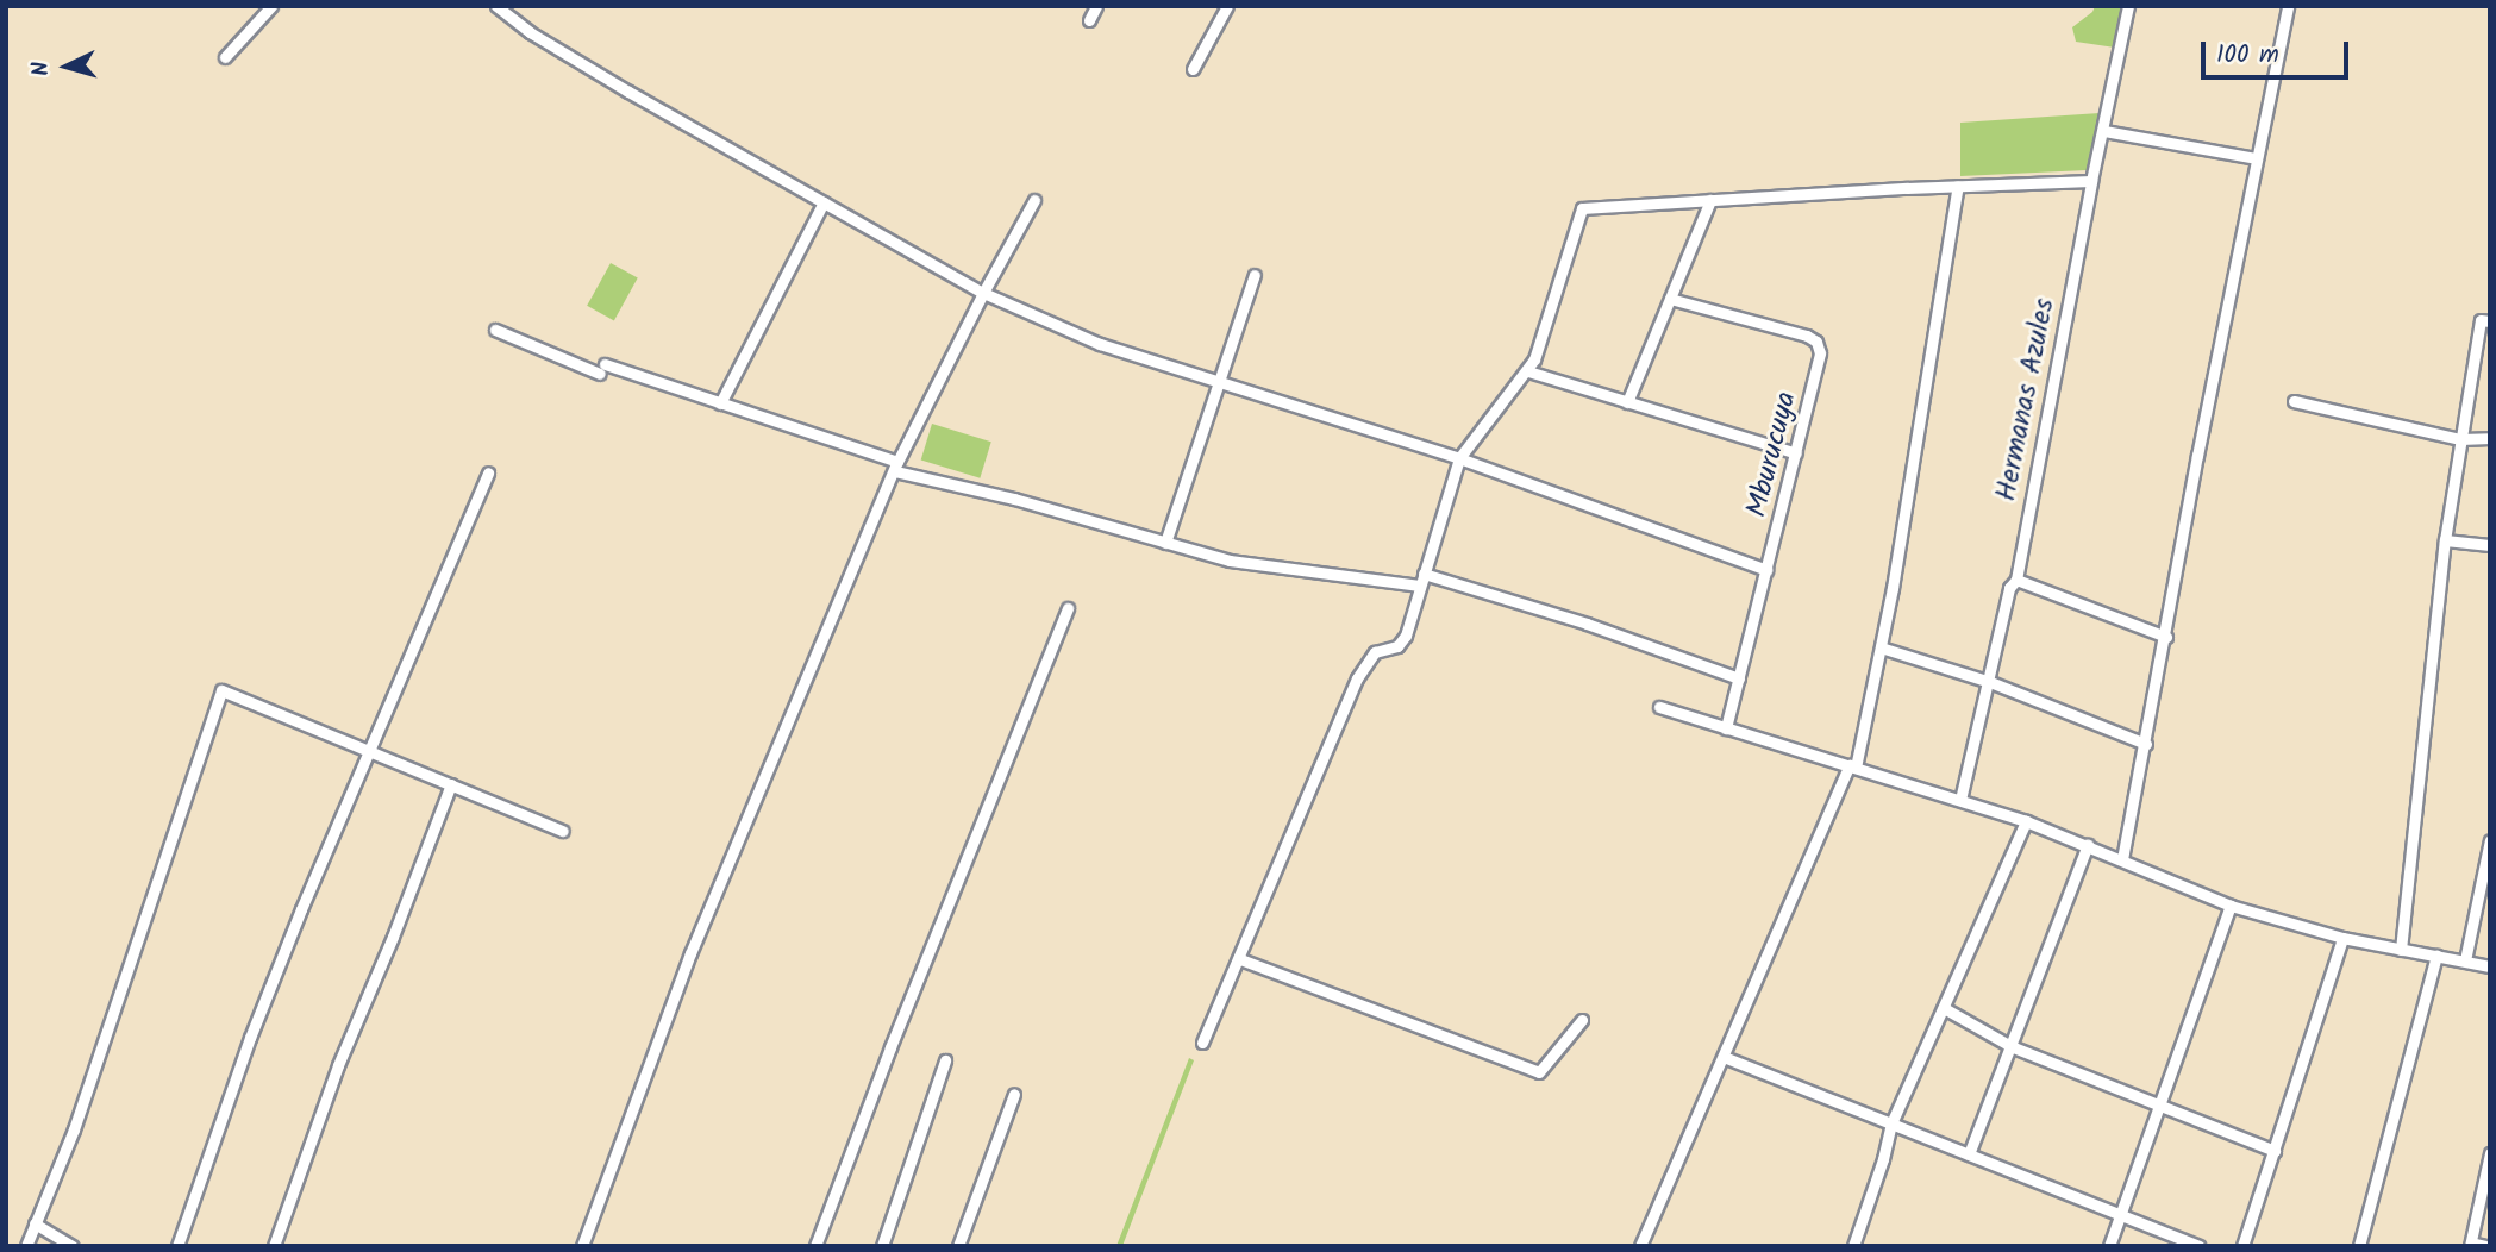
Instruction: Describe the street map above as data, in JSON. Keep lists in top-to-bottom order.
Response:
{
  "streets": {
    "street": ["Hermanas Azules", "Mburucuya"]
  },
  "scale_bar": "100 m",
  "north": "left"
}
